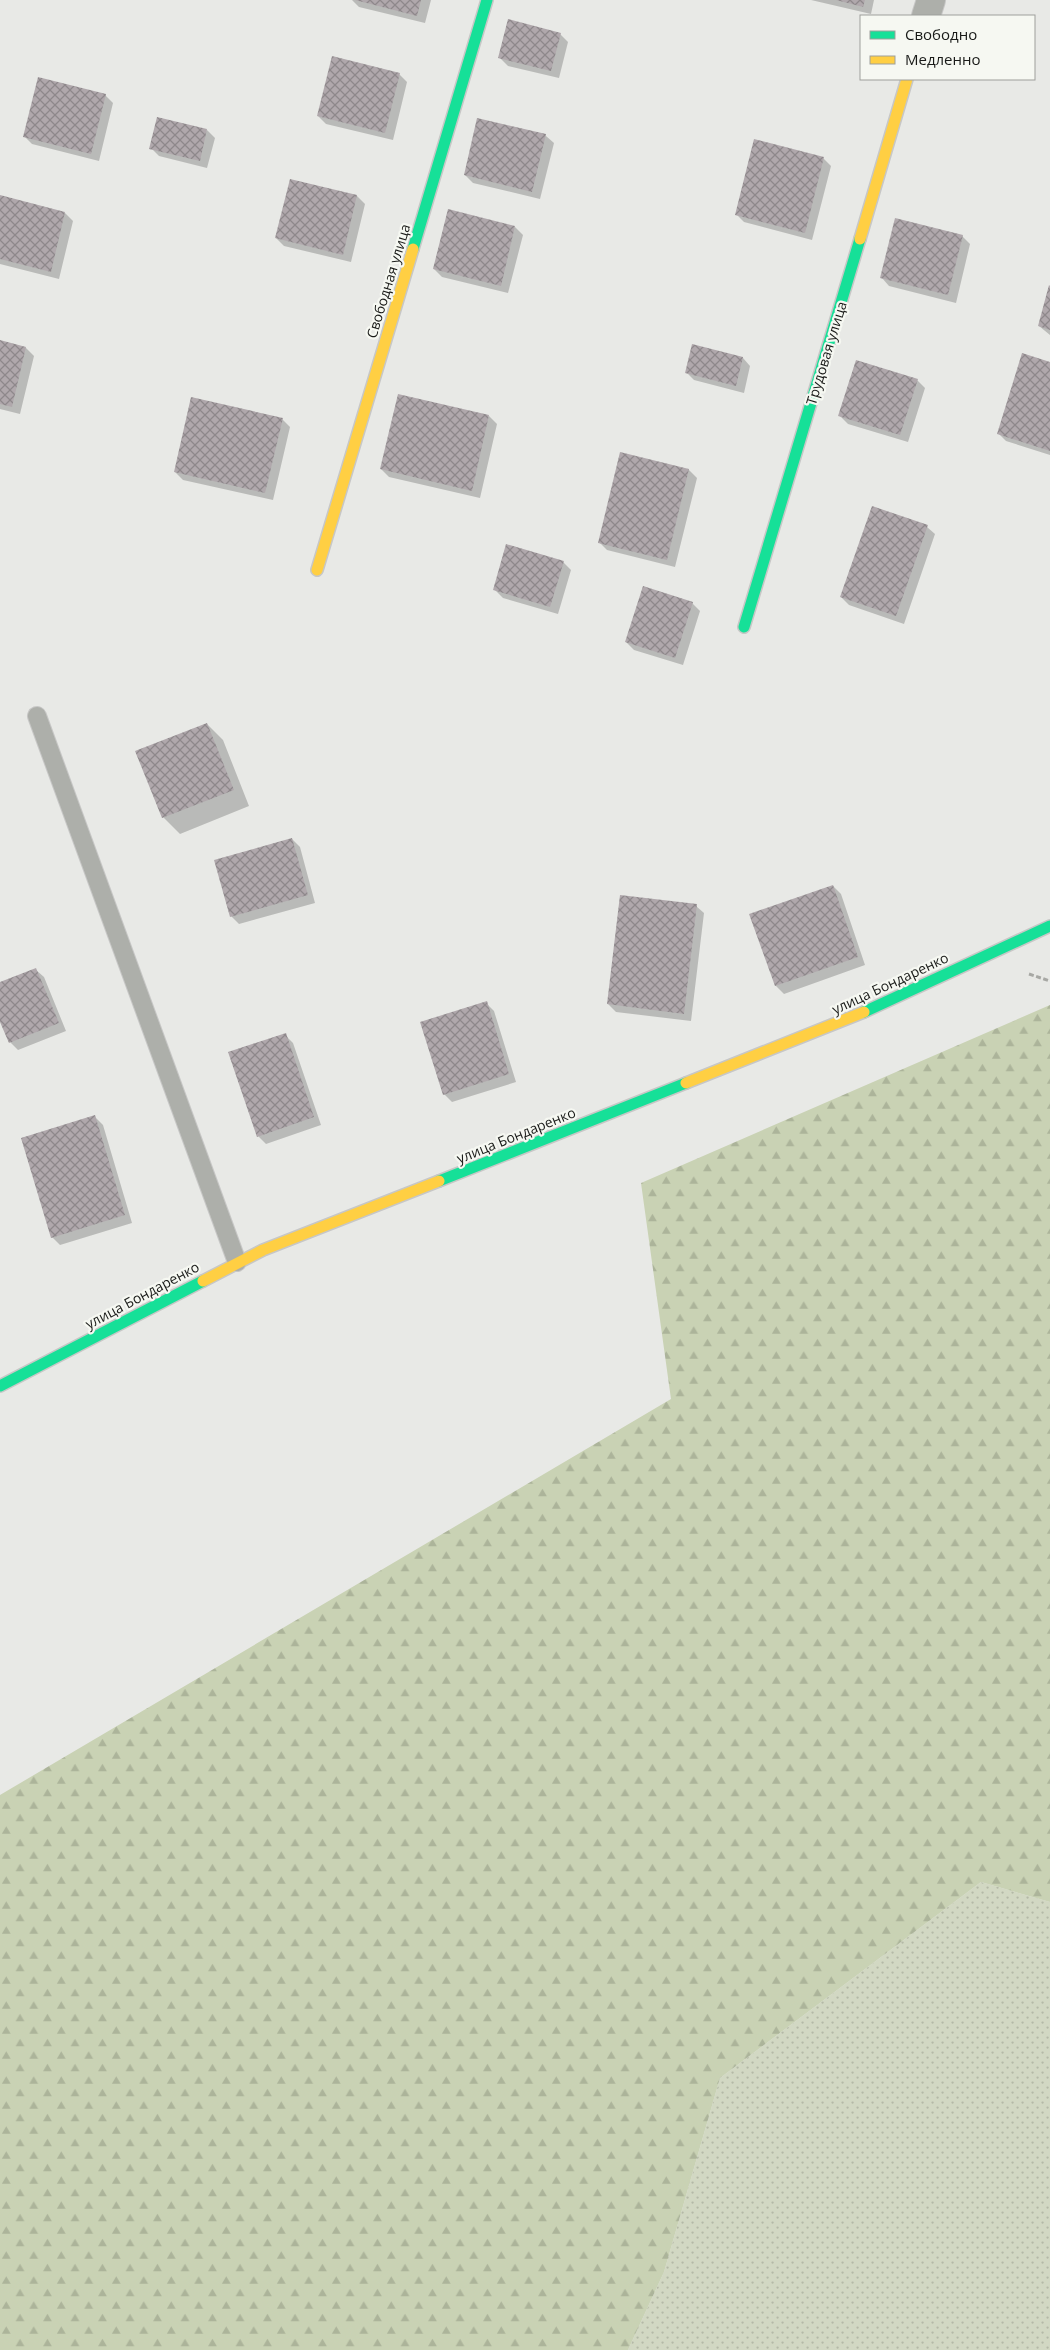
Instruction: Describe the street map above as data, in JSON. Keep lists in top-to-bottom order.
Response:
{
  "streets": {
    "street": ["Свободная улица", "Трудовая улица", "улица Бондаренко"]
  },
  "legend": ["Свободно", "Медленно"]
}
